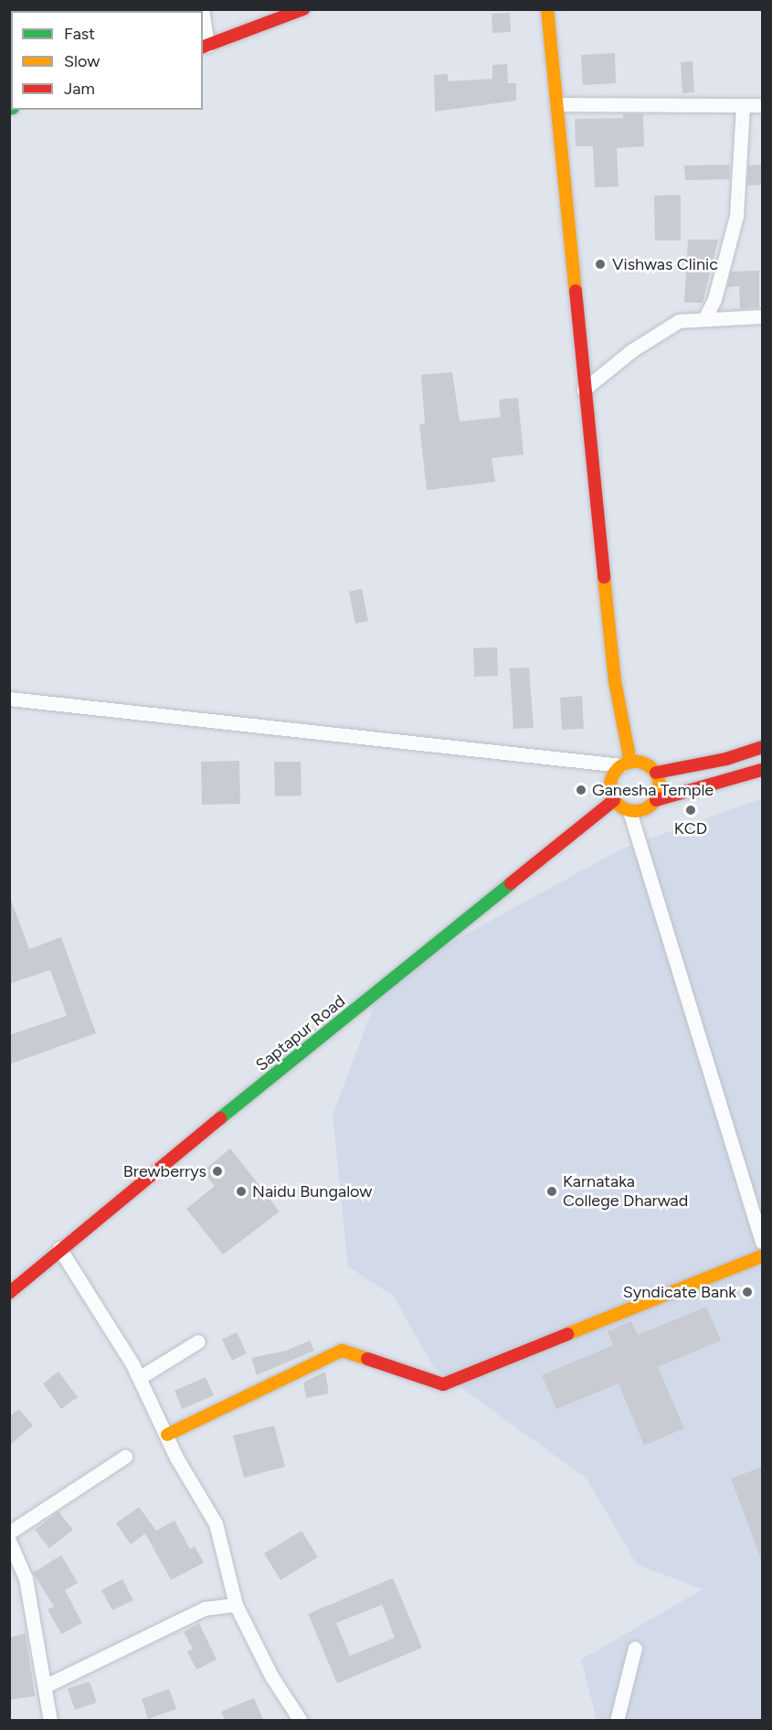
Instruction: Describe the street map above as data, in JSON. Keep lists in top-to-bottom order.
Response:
{
  "streets": {
    "street": ["Saptapur Road"]
  },
  "places": [
    "Vishwas Clinic",
    "Ganesha Temple",
    "KCD",
    "Brewberrys",
    "Naidu Bungalow",
    "Karnataka College Dharwad",
    "Syndicate Bank"
  ],
  "legend": ["Fast", "Slow", "Jam"]
}
